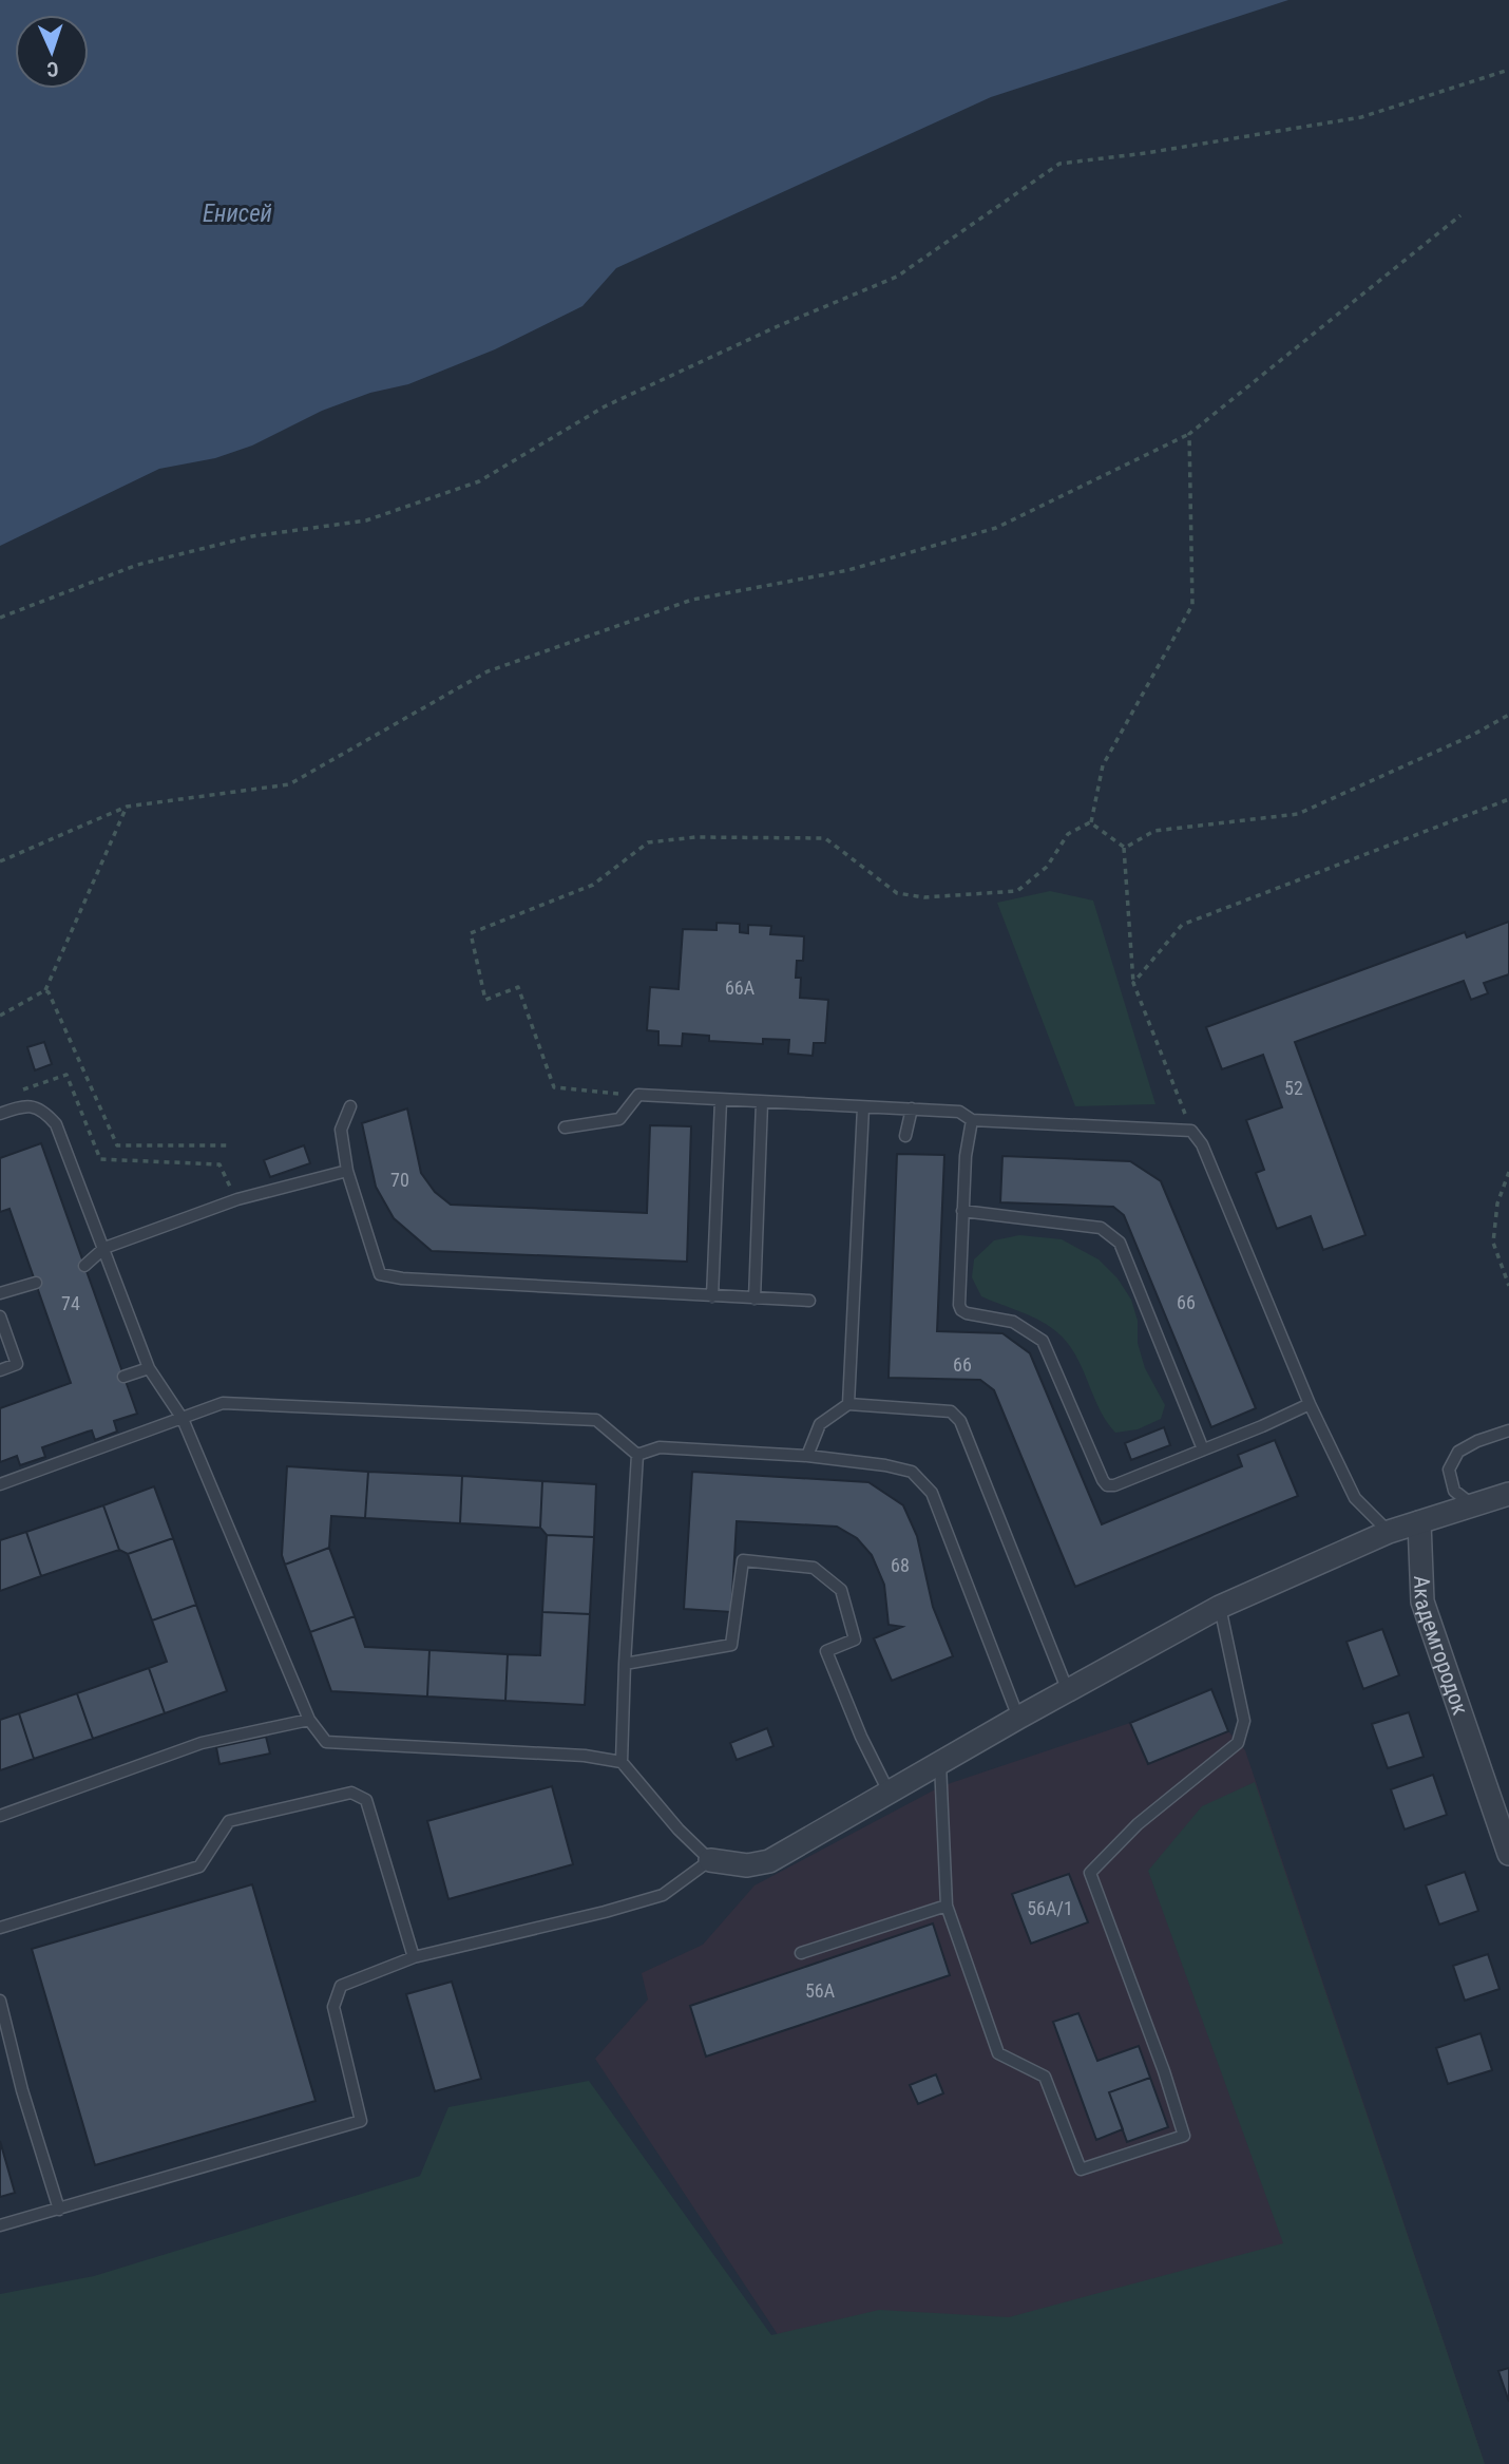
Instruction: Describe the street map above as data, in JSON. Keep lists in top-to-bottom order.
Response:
{
  "streets": {
    "street": ["Академгородок"]
  },
  "water": ["Енисей"],
  "house_numbers": [
    "66А",
    "52",
    "70",
    "66",
    "74",
    "66",
    "68",
    "56А/1",
    "56А"
  ],
  "north": "bottom"
}
